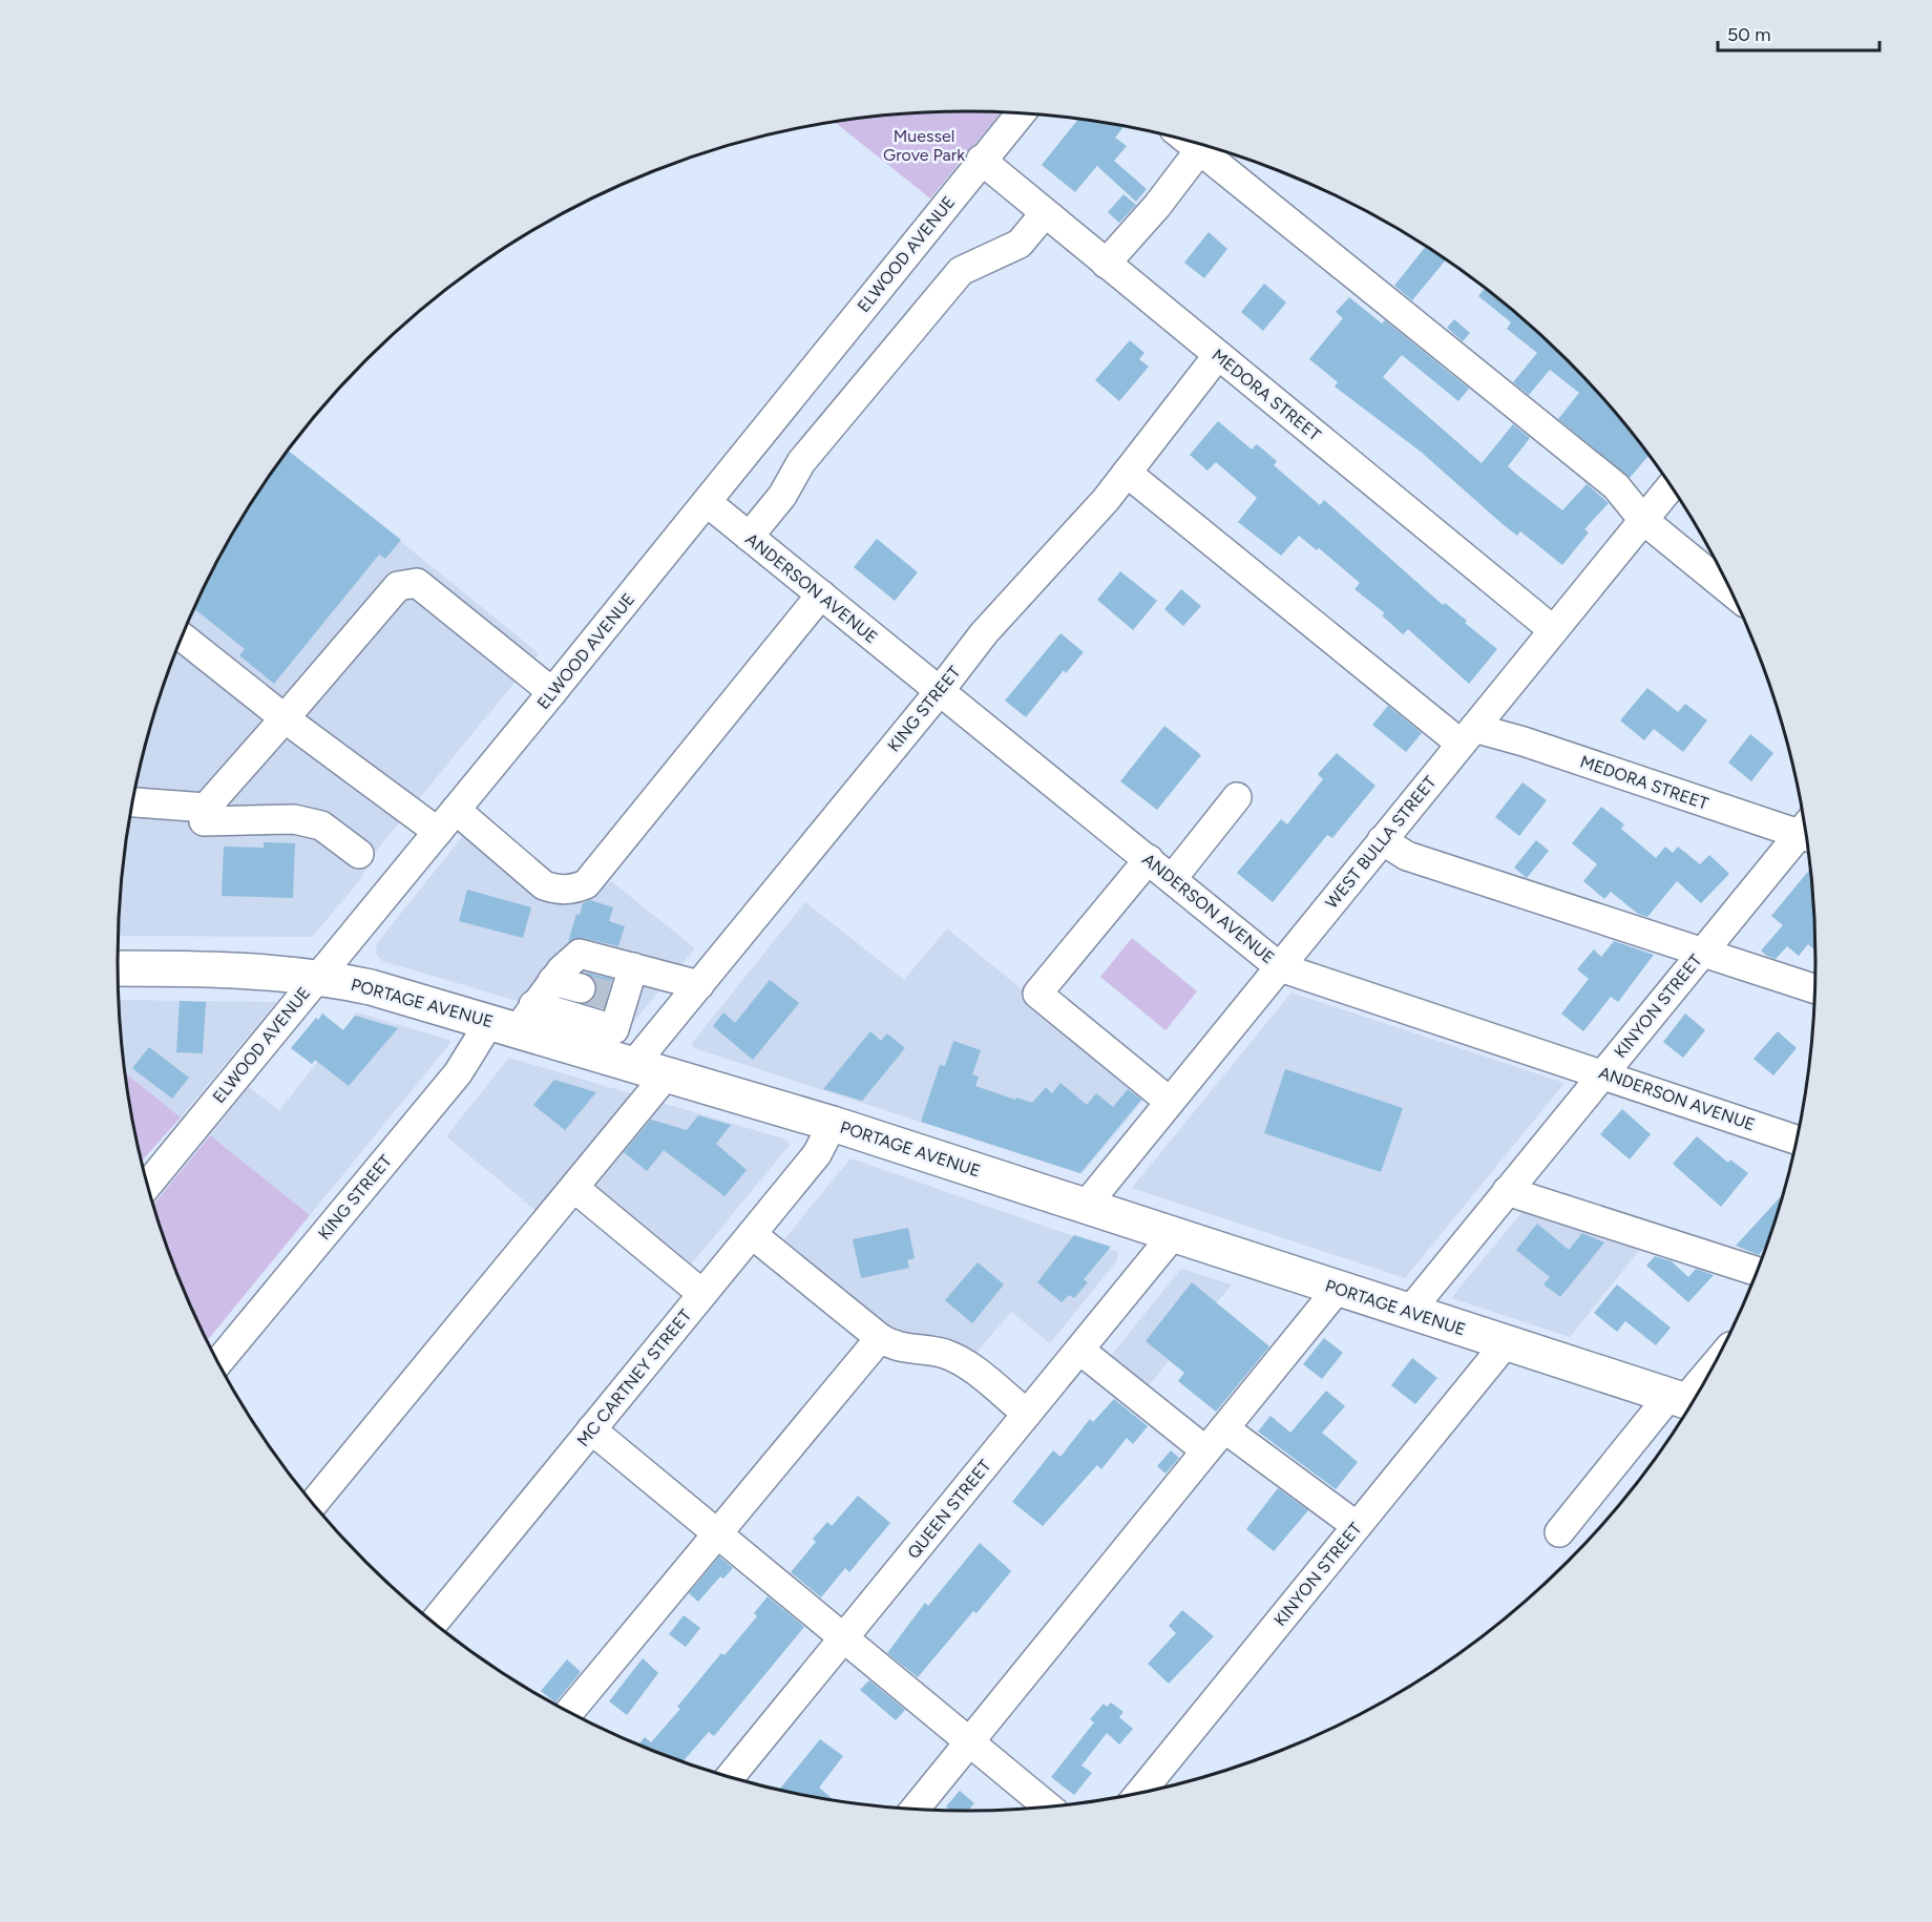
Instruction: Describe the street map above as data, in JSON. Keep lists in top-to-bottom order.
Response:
{
  "streets": {
    "main road": ["PORTAGE AVENUE"],
    "street": [
      "ELWOOD AVENUE",
      "MEDORA STREET",
      "ANDERSON AVENUE",
      "KING STREET",
      "WEST BULLA STREET",
      "KINYON STREET",
      "MC CARTNEY STREET",
      "QUEEN STREET"
    ]
  },
  "crossings": [
    ["ELWOOD AVENUE", "MEDORA STREET"],
    ["ELWOOD AVENUE", "ANDERSON AVENUE"],
    ["ELWOOD AVENUE", "PORTAGE AVENUE"],
    ["MEDORA STREET", "KING STREET"],
    ["MEDORA STREET", "WEST BULLA STREET"],
    ["ANDERSON AVENUE", "KING STREET"],
    ["ANDERSON AVENUE", "WEST BULLA STREET"],
    ["ANDERSON AVENUE", "KINYON STREET"],
    ["KING STREET", "PORTAGE AVENUE"],
    ["WEST BULLA STREET", "PORTAGE AVENUE"],
    ["PORTAGE AVENUE", "KINYON STREET"],
    ["PORTAGE AVENUE", "MC CARTNEY STREET"],
    ["PORTAGE AVENUE", "QUEEN STREET"]
  ],
  "parks": ["Muessel Grove Park"],
  "scale_bar": "50 m"
}
